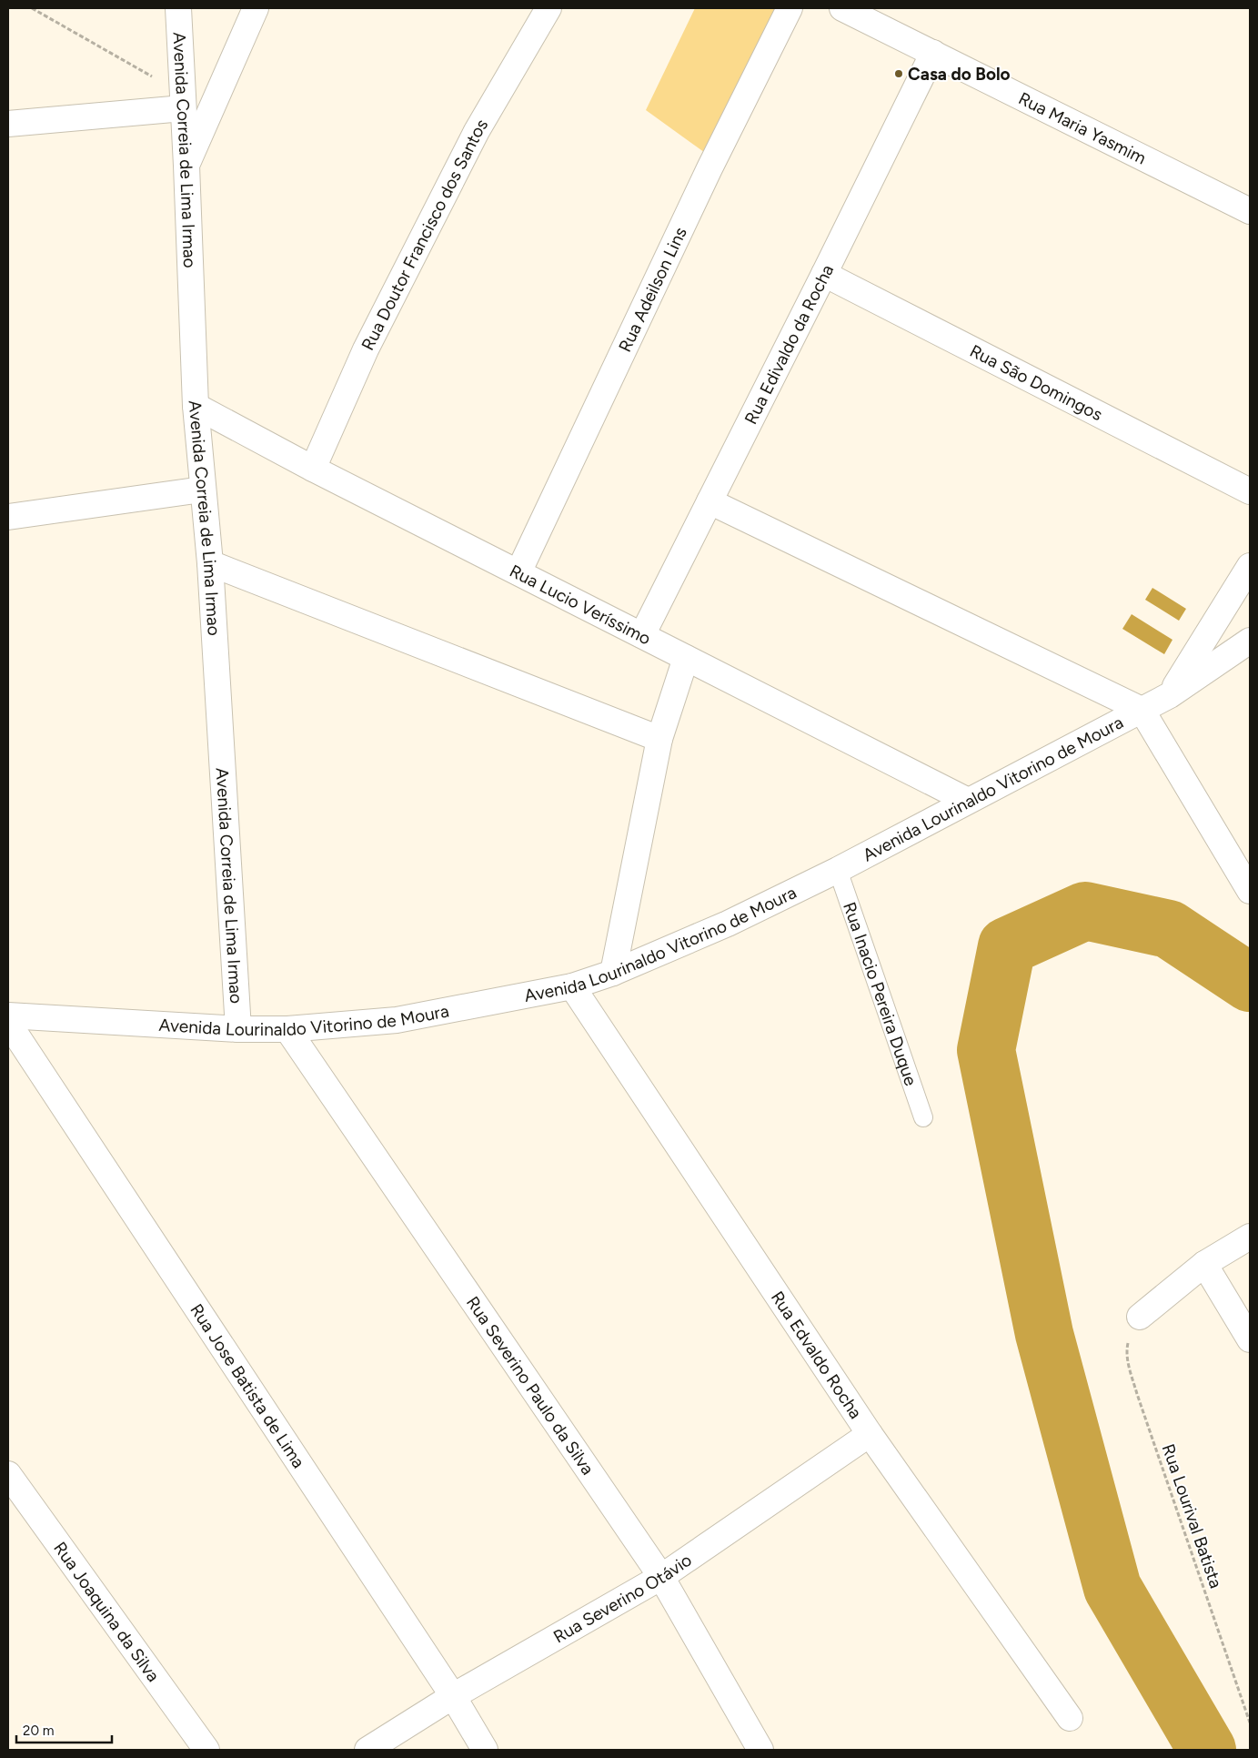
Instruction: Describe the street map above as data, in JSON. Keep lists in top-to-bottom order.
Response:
{
  "streets": {
    "street": [
      "Rua Maria Yasmim",
      "Avenida Correia de Lima Irmao",
      "Rua Doutor Francisco dos Santos",
      "Rua Adeilson Lins",
      "Rua Edivaldo da Rocha",
      "Rua São Domingos",
      "Rua Lucio Veríssimo",
      "Avenida Lourinaldo Vitorino de Moura",
      "Rua Edvaldo Rocha",
      "Rua Jose Batista de Lima",
      "Rua Severino Paulo da Silva",
      "Rua Severino Otávio",
      "Rua Joaquina da Silva"
    ],
    "lane": ["Rua Inacio Pereira Duque"],
    "path": ["Rua Lourival Batista"]
  },
  "crossings": [
    ["Rua Maria Yasmim", "Rua Edivaldo da Rocha"],
    ["Avenida Correia de Lima Irmao", "Rua Lucio Veríssimo"],
    ["Avenida Correia de Lima Irmao", "Avenida Lourinaldo Vitorino de Moura"],
    ["Rua Doutor Francisco dos Santos", "Rua Lucio Veríssimo"],
    ["Rua Adeilson Lins", "Rua Lucio Veríssimo"],
    ["Rua Edivaldo da Rocha", "Rua São Domingos"],
    ["Rua Edivaldo da Rocha", "Rua Lucio Veríssimo"],
    ["Rua Lucio Veríssimo", "Avenida Lourinaldo Vitorino de Moura"],
    ["Avenida Lourinaldo Vitorino de Moura", "Rua Inacio Pereira Duque"],
    ["Avenida Lourinaldo Vitorino de Moura", "Rua Edvaldo Rocha"],
    ["Avenida Lourinaldo Vitorino de Moura", "Rua Severino Paulo da Silva"],
    ["Rua Edvaldo Rocha", "Rua Severino Otávio"],
    ["Rua Jose Batista de Lima", "Rua Severino Otávio"],
    ["Rua Severino Paulo da Silva", "Rua Severino Otávio"]
  ],
  "places": ["Casa do Bolo"],
  "scale_bar": "20 m"
}
